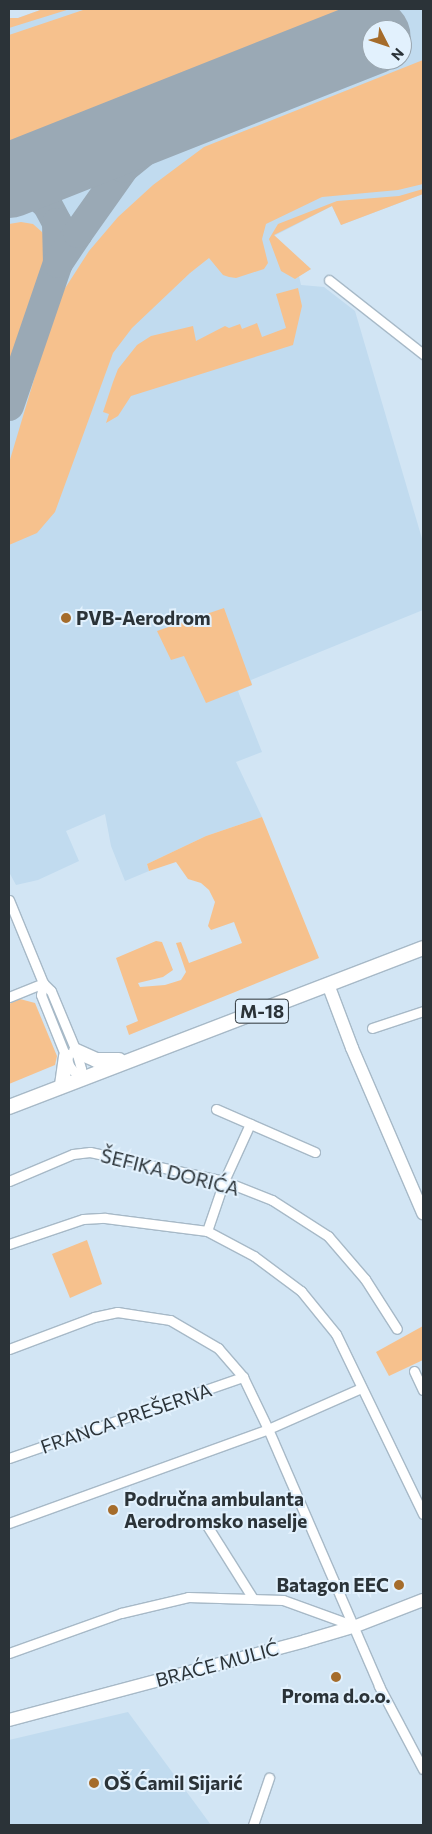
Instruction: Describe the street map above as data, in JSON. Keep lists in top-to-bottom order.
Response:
{
  "streets": {
    "main road": ["M-18"],
    "street": ["ŠEFIKA DORIĆA", "FRANCA PREŠERNA", "BRAĆE MULIĆ"]
  },
  "places": [
    "PVB-Aerodrom",
    "Područna ambulanta Aerodromsko naselje",
    "Batagon EEC",
    "Proma d.o.o.",
    "OŠ Ćamil Sijarić"
  ],
  "north": "bottom right"
}
